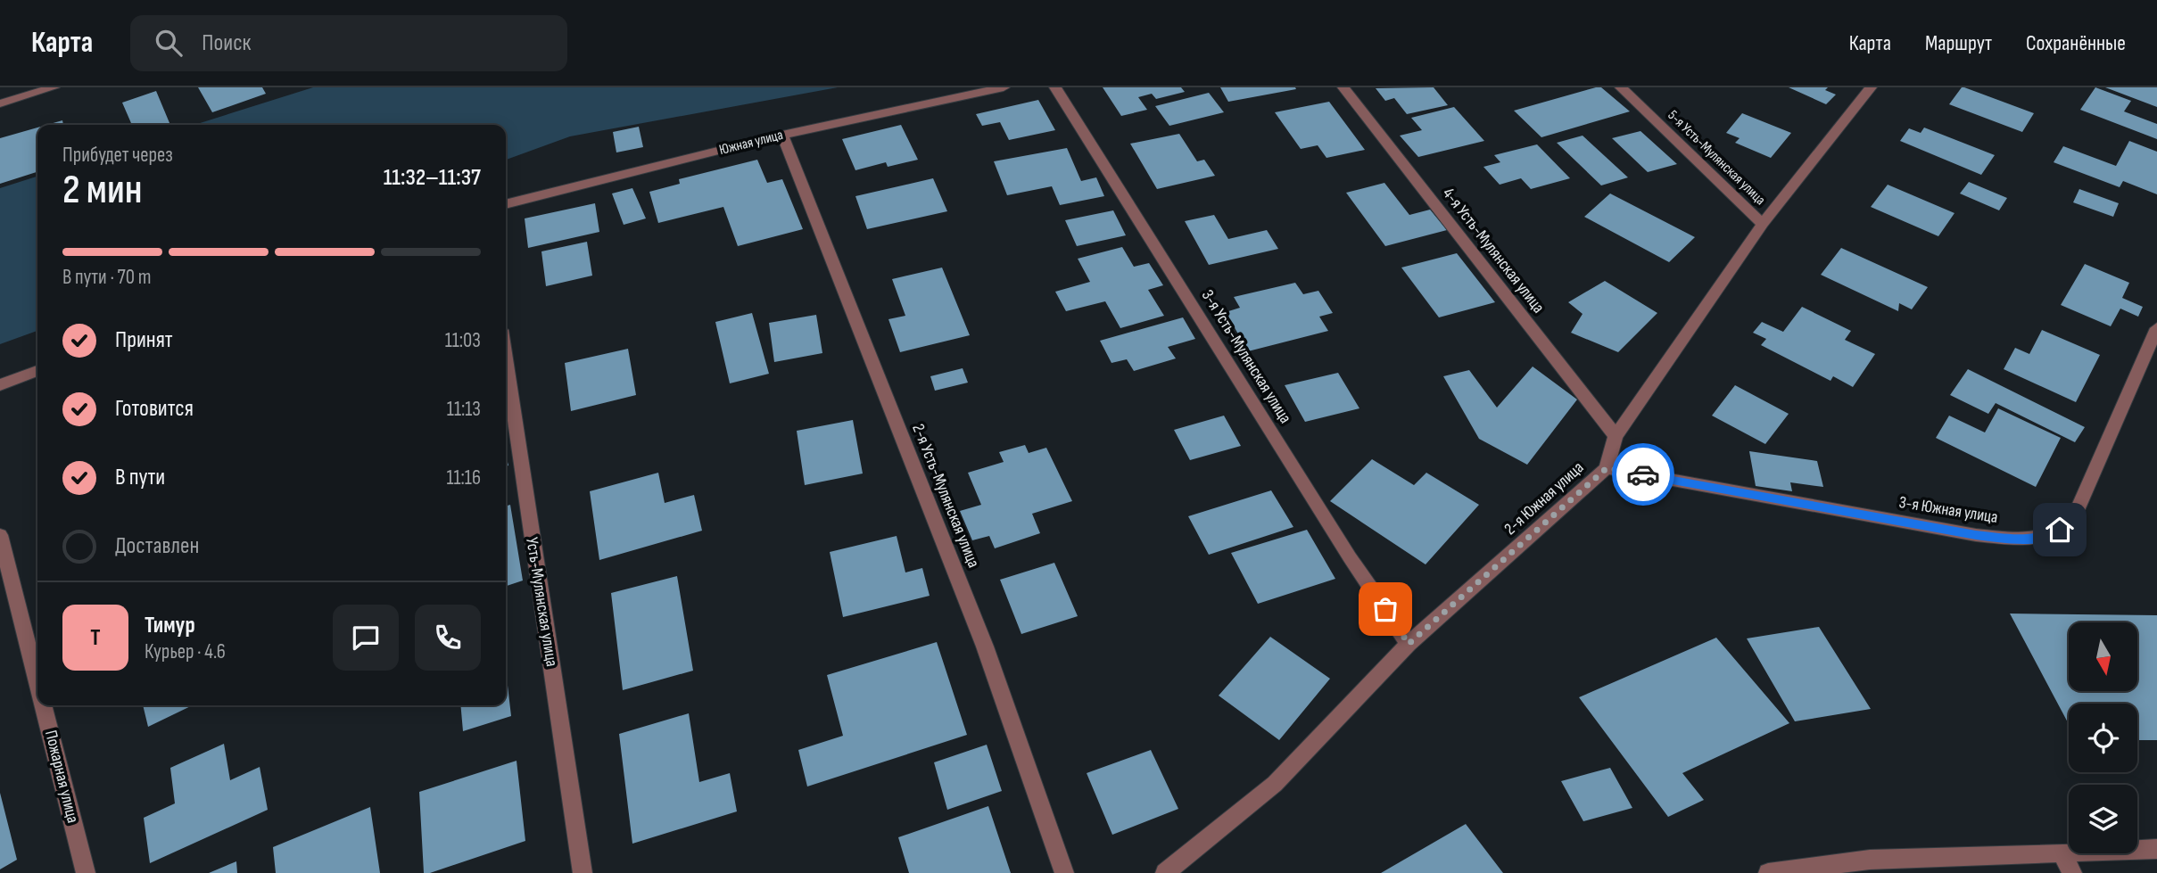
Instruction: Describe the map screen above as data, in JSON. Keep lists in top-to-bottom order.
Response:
{
  "streets": {
    "street": [
      "Южная улица",
      "5-я Усть-Мулянская улица",
      "4-я Усть-Мулянская улица",
      "3-я Усть-Мулянская улица",
      "2-я Усть-Мулянская улица",
      "2-я Южная улица",
      "3-я Южная улица",
      "Усть-Мулянская улица",
      "Пожарная улица"
    ]
  },
  "crossings": [
    ["Южная улица", "2-я Усть-Мулянская улица"],
    ["5-я Усть-Мулянская улица", "2-я Южная улица"],
    ["4-я Усть-Мулянская улица", "2-я Южная улица"],
    ["3-я Усть-Мулянская улица", "2-я Южная улица"],
    ["2-я Южная улица", "3-я Южная улица"]
  ],
  "north": "bottom",
  "page": {
    "header": "Карта",
    "search": "Поиск",
    "nav": ["Карта", "Маршрут", "Сохранённые"],
    "heading": ["2 мин", "Прибудет через", "11:32–11:37"],
    "panel": ["Тимур", "Курьер · 4.6"],
    "bar": "В пути · 70 m",
    "list": [
      ["Принят", "11:03"],
      ["Готовится", "11:13"],
      ["В пути", "11:16"],
      "Доставлен"
    ],
    "round": "Т"
  }
}
